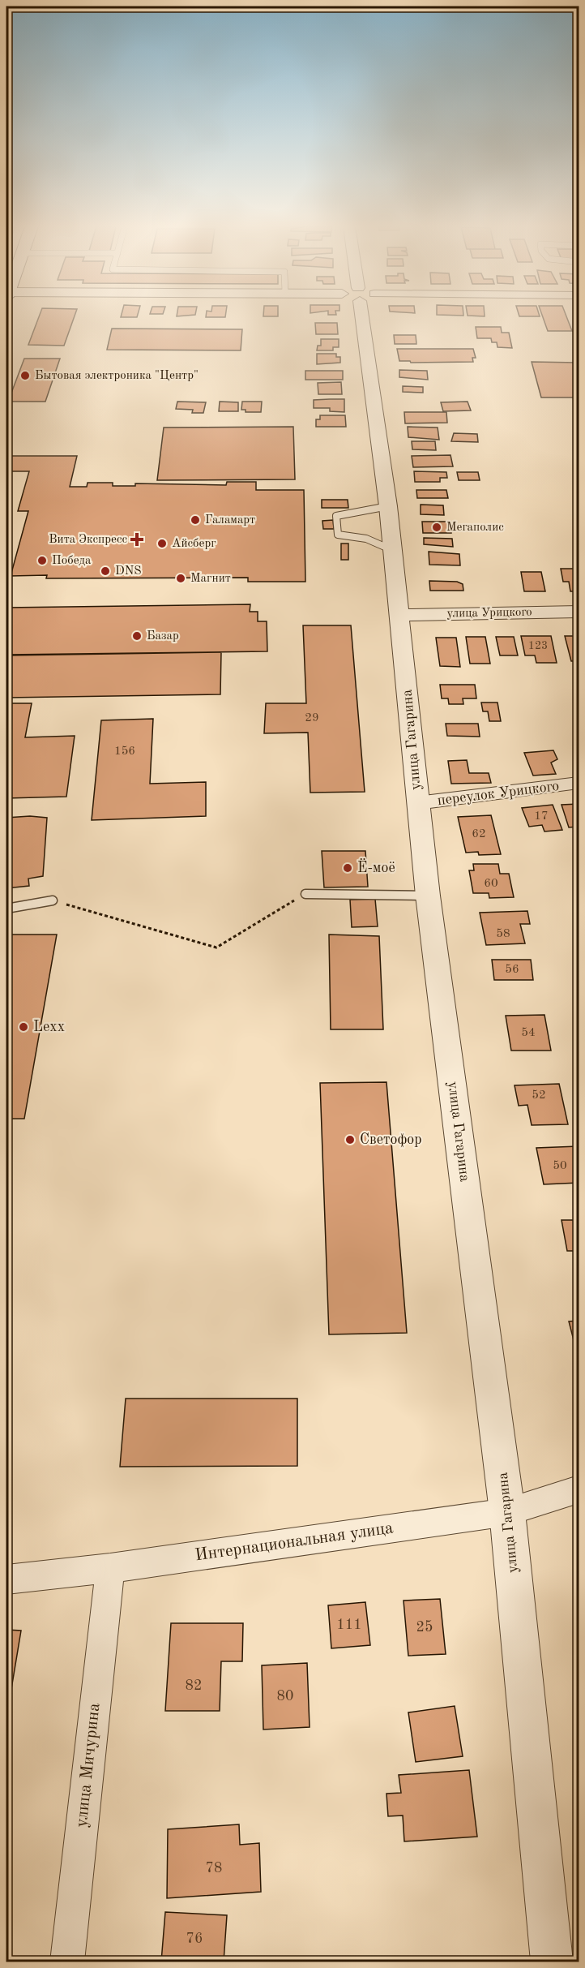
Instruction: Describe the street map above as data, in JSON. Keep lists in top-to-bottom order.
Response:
{
  "streets": {
    "street": [
      "улица Урицкого",
      "улица Гагарина",
      "переулок Урицкого",
      "Интернациональная улица",
      "улица Мичурина"
    ]
  },
  "crossings": [
    ["улица Урицкого", "улица Гагарина"],
    ["улица Гагарина", "переулок Урицкого"],
    ["улица Гагарина", "Интернациональная улица"],
    ["Интернациональная улица", "улица Мичурина"]
  ],
  "places": {
    "other": [
      "Бытовая электроника \"Центр\"",
      "Галамарт",
      "Мегаполис",
      "Айсберг",
      "Победа",
      "DNS",
      "Магнит",
      "Базар",
      "Ё-моё",
      "Lexx",
      "Светофор"
    ],
    "health": ["Вита Экспресс"]
  },
  "house_numbers": [
    "123",
    "29",
    "156",
    "17",
    "62",
    "60",
    "58",
    "56",
    "54",
    "52",
    "50",
    "111",
    "25",
    "82",
    "80",
    "78",
    "76"
  ]
}
